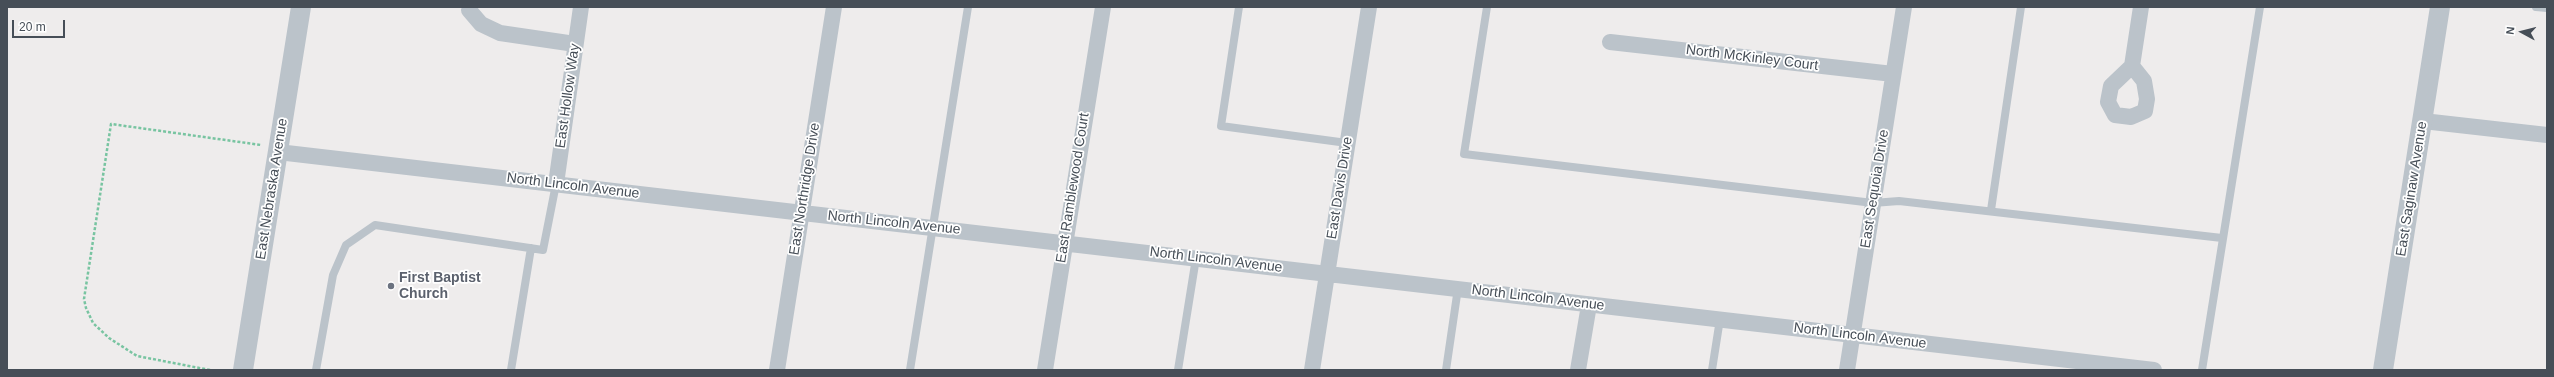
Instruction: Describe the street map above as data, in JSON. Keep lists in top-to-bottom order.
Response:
{
  "streets": {
    "street": [
      "North McKinley Court",
      "East Hollow Way",
      "North Lincoln Avenue",
      "East Ramblewood Court",
      "East Davis Drive",
      "East Nebraska Avenue",
      "East Northridge Drive",
      "East Sequoia Drive",
      "East Saginaw Avenue"
    ]
  },
  "crossings": [
    ["North McKinley Court", "East Sequoia Drive"],
    ["East Hollow Way", "North Lincoln Avenue"],
    ["North Lincoln Avenue", "East Ramblewood Court"],
    ["North Lincoln Avenue", "East Davis Drive"],
    ["North Lincoln Avenue", "East Nebraska Avenue"],
    ["North Lincoln Avenue", "East Northridge Drive"],
    ["North Lincoln Avenue", "East Sequoia Drive"]
  ],
  "places": ["First Baptist Church"],
  "scale_bar": "20 m",
  "north": "left"
}
